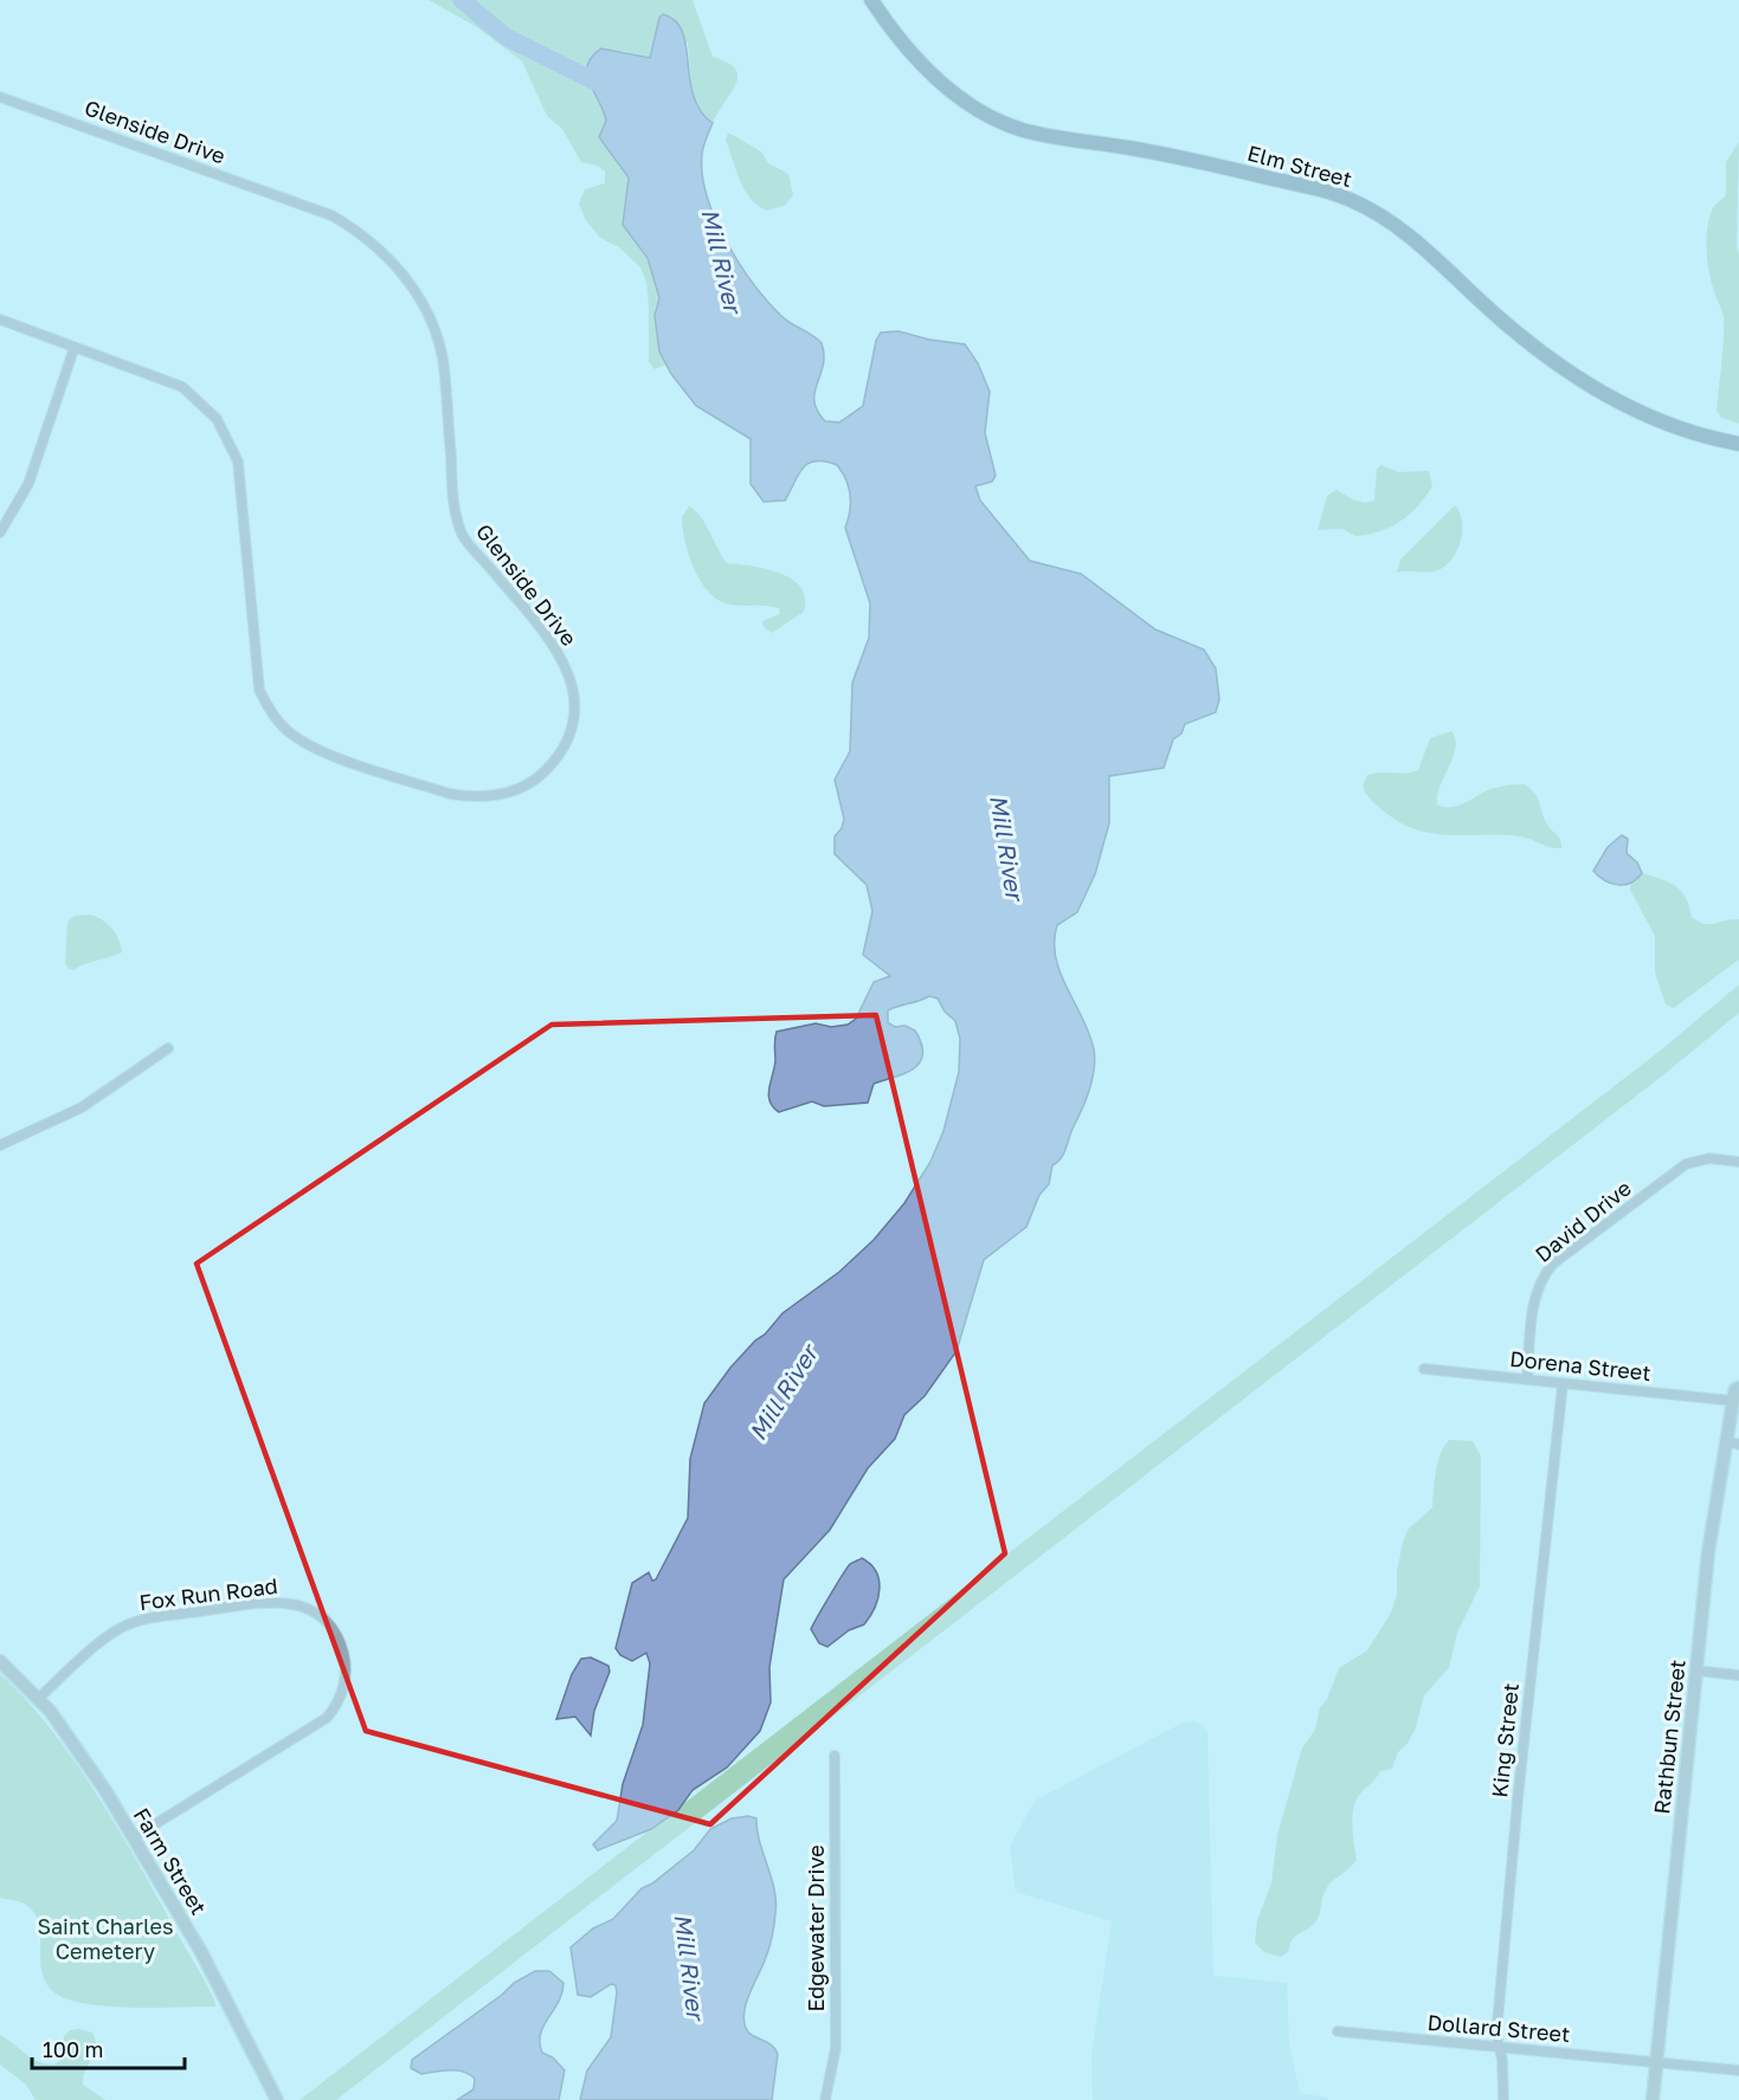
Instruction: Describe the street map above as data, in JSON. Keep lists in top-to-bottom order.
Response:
{
  "streets": {
    "main road": ["Elm Street"],
    "street": [
      "Glenside Drive",
      "David Drive",
      "Dorena Street",
      "Fox Run Road",
      "Rathbun Street",
      "King Street",
      "Farm Street",
      "Edgewater Drive",
      "Dollard Street"
    ]
  },
  "crossings": [
    ["David Drive", "Dorena Street"],
    ["Dorena Street", "Rathbun Street"],
    ["Dorena Street", "King Street"],
    ["Fox Run Road", "Farm Street"],
    ["Rathbun Street", "Dollard Street"],
    ["King Street", "Dollard Street"]
  ],
  "water": ["Mill River"],
  "parks": ["Saint Charles Cemetery"],
  "scale_bar": "100 m"
}
